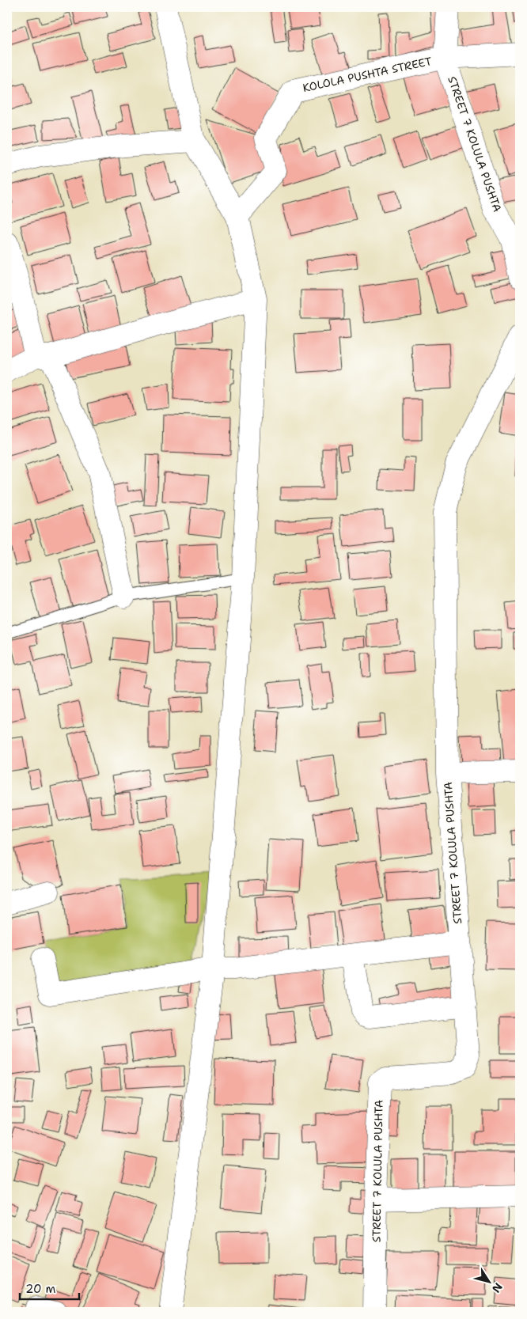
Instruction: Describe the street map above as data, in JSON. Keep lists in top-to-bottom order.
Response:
{
  "streets": {
    "street": ["KOLOLA PUSHTA STREET", "STREET 7 KOLULA PUSHTA"]
  },
  "crossings": [
    ["KOLOLA PUSHTA STREET", "STREET 7 KOLULA PUSHTA"]
  ],
  "scale_bar": "20 m",
  "north": "bottom right"
}
